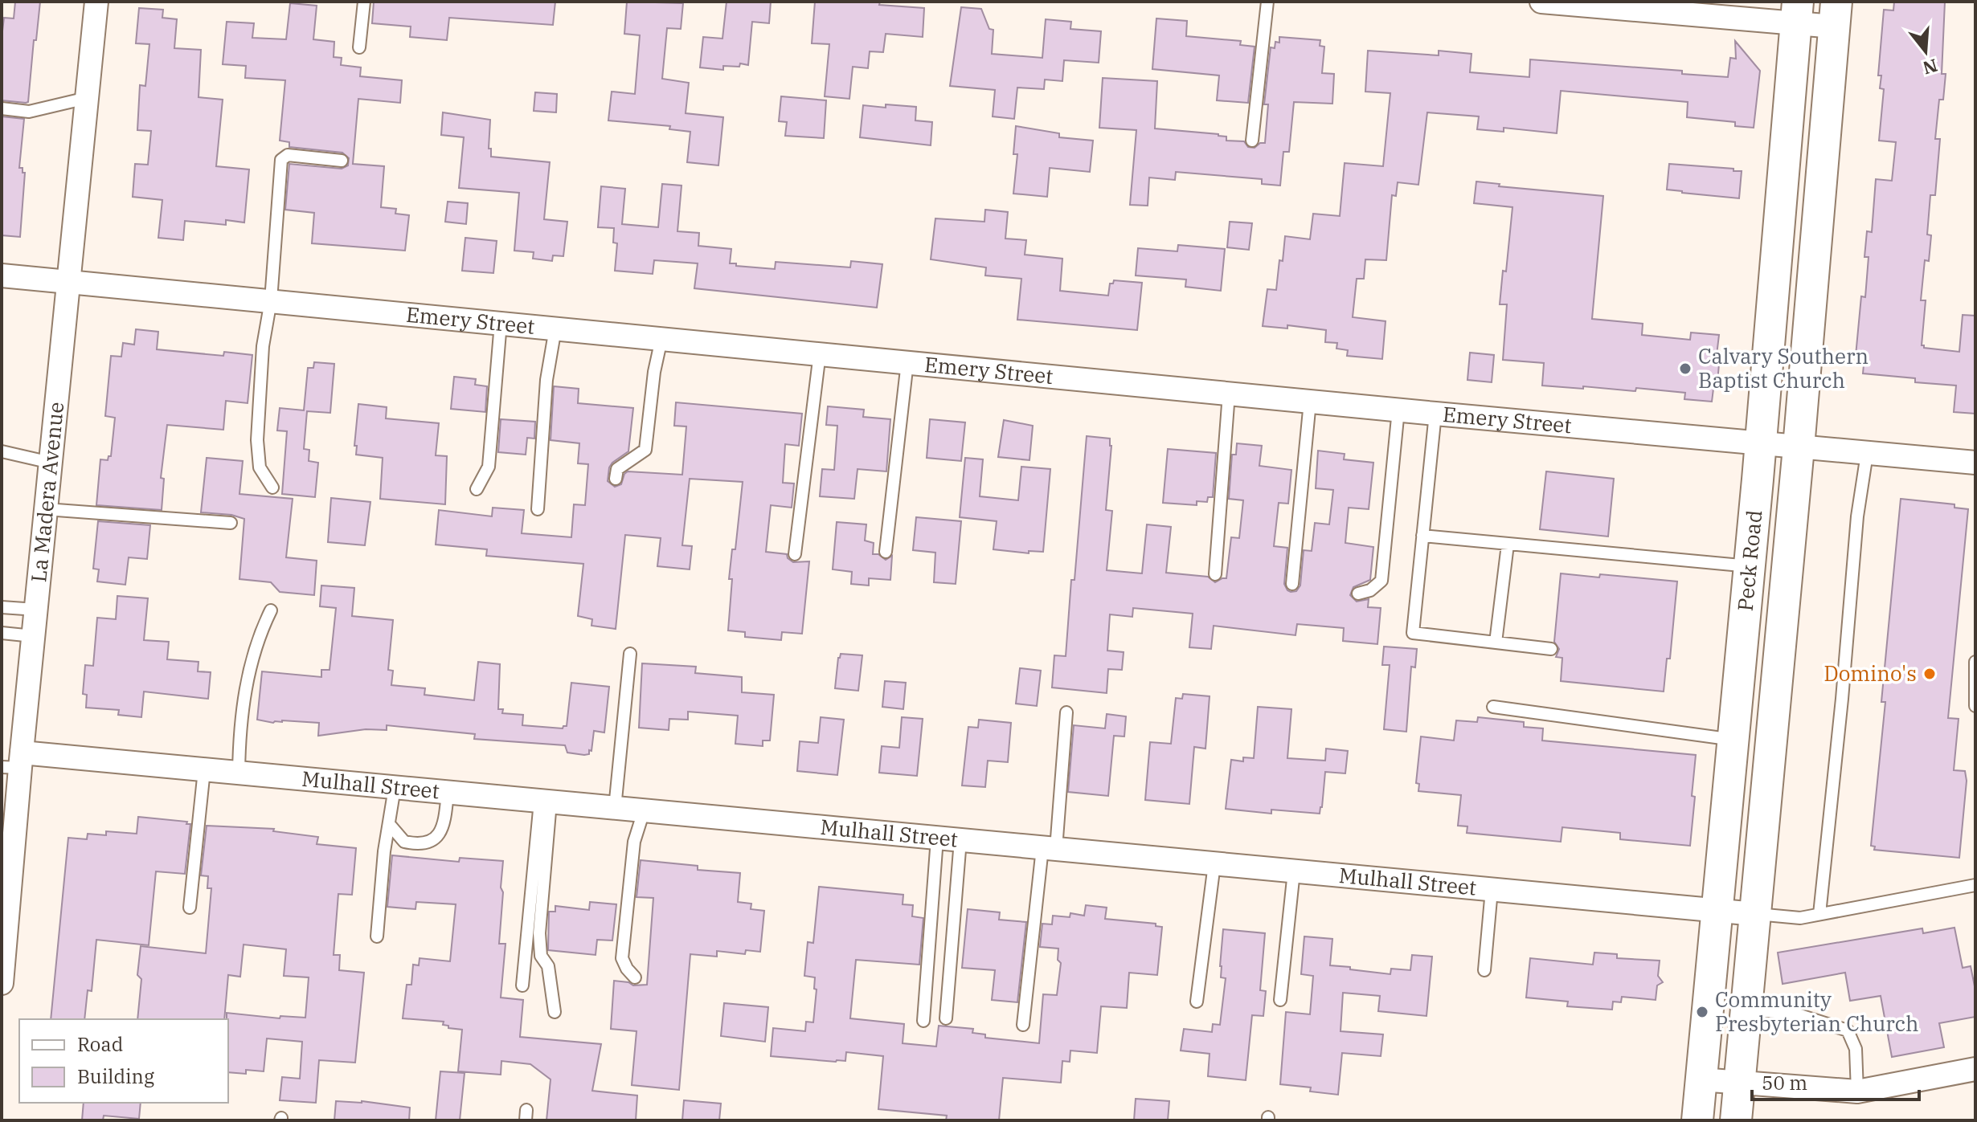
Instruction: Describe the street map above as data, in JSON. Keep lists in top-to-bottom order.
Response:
{
  "streets": {
    "main road": ["Peck Road"],
    "street": ["Emery Street", "La Madera Avenue", "Mulhall Street"]
  },
  "crossings": [
    ["Emery Street", "La Madera Avenue"],
    ["Emery Street", "Peck Road"],
    ["La Madera Avenue", "Mulhall Street"],
    ["Peck Road", "Mulhall Street"]
  ],
  "places": ["Calvary Southern Baptist Church", "Domino's", "Community Presbyterian Church"],
  "legend": ["Road", "Building"],
  "scale_bar": "50 m",
  "north": "bottom"
}
